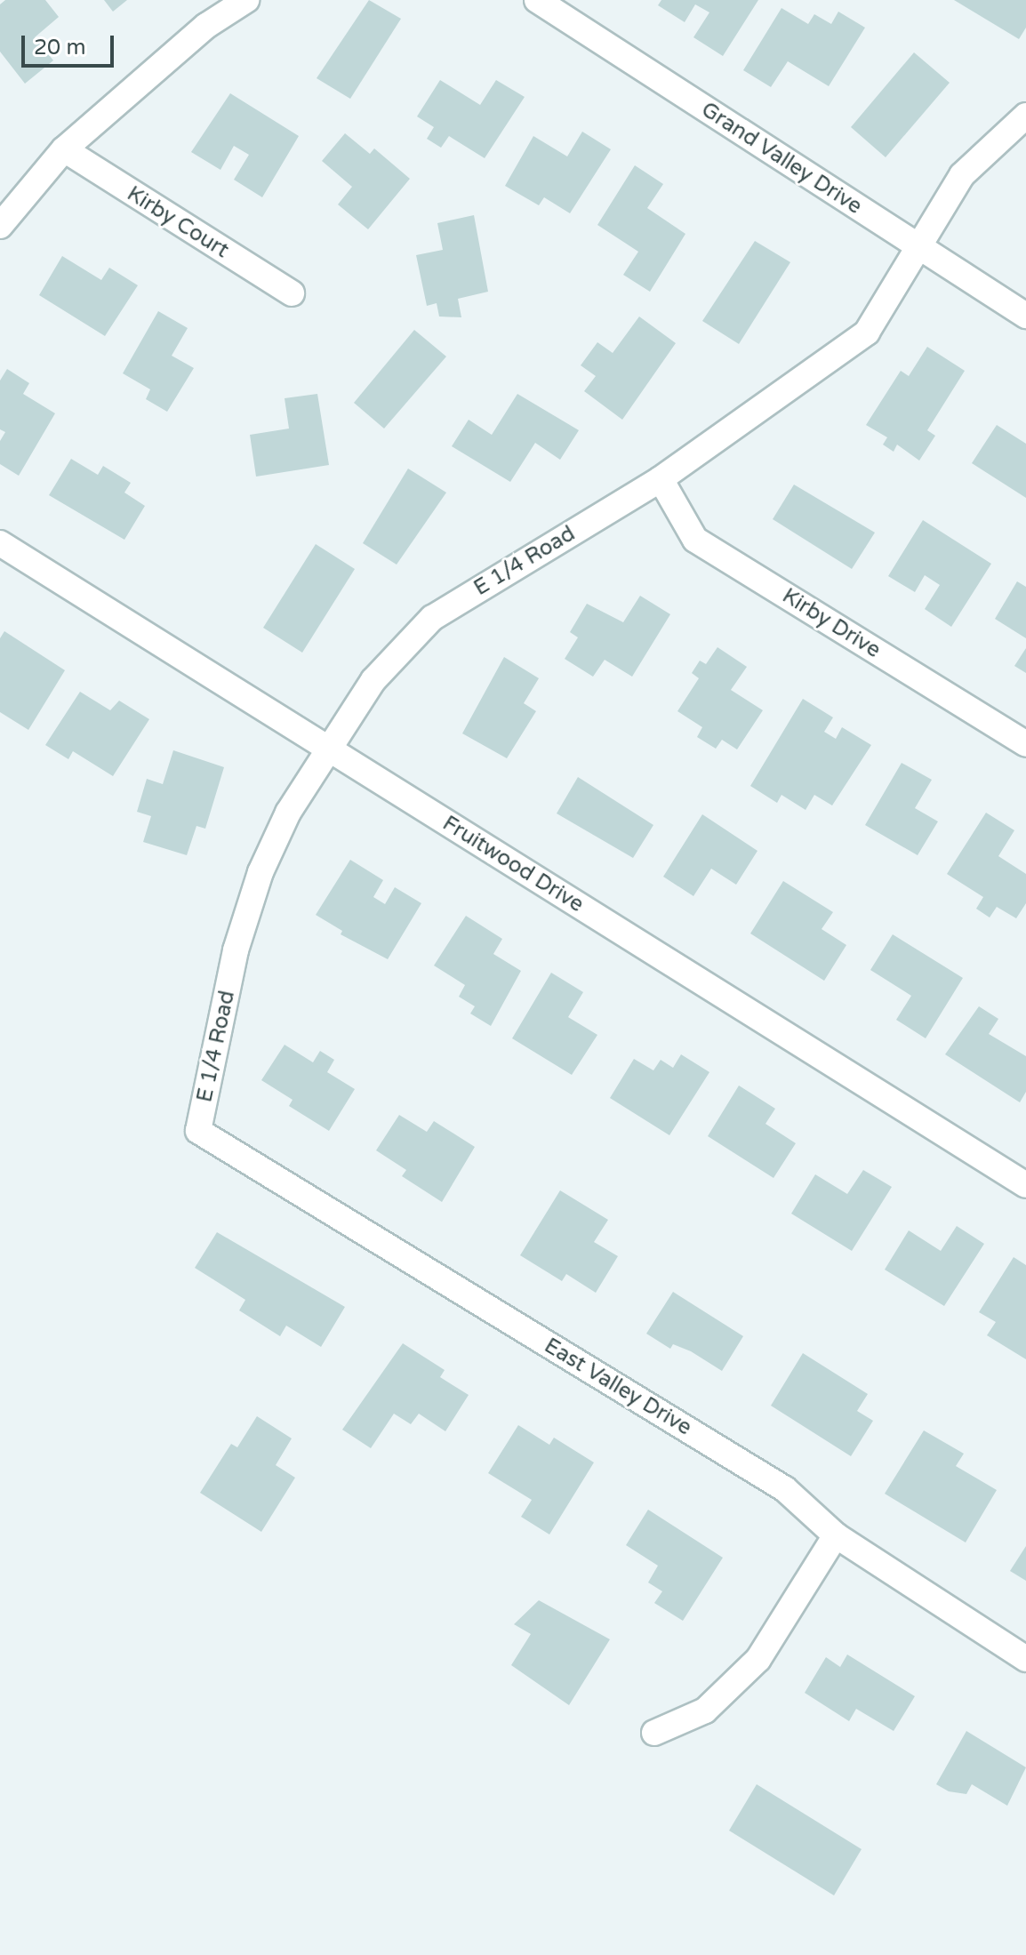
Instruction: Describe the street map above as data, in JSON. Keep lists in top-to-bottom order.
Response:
{
  "streets": {
    "street": [
      "Grand Valley Drive",
      "Kirby Court",
      "E 1/4 Road",
      "Kirby Drive",
      "Fruitwood Drive",
      "East Valley Drive"
    ]
  },
  "crossings": [
    ["Grand Valley Drive", "E 1/4 Road"],
    ["E 1/4 Road", "Kirby Drive"],
    ["E 1/4 Road", "Fruitwood Drive"],
    ["E 1/4 Road", "East Valley Drive"]
  ],
  "scale_bar": "20 m"
}
